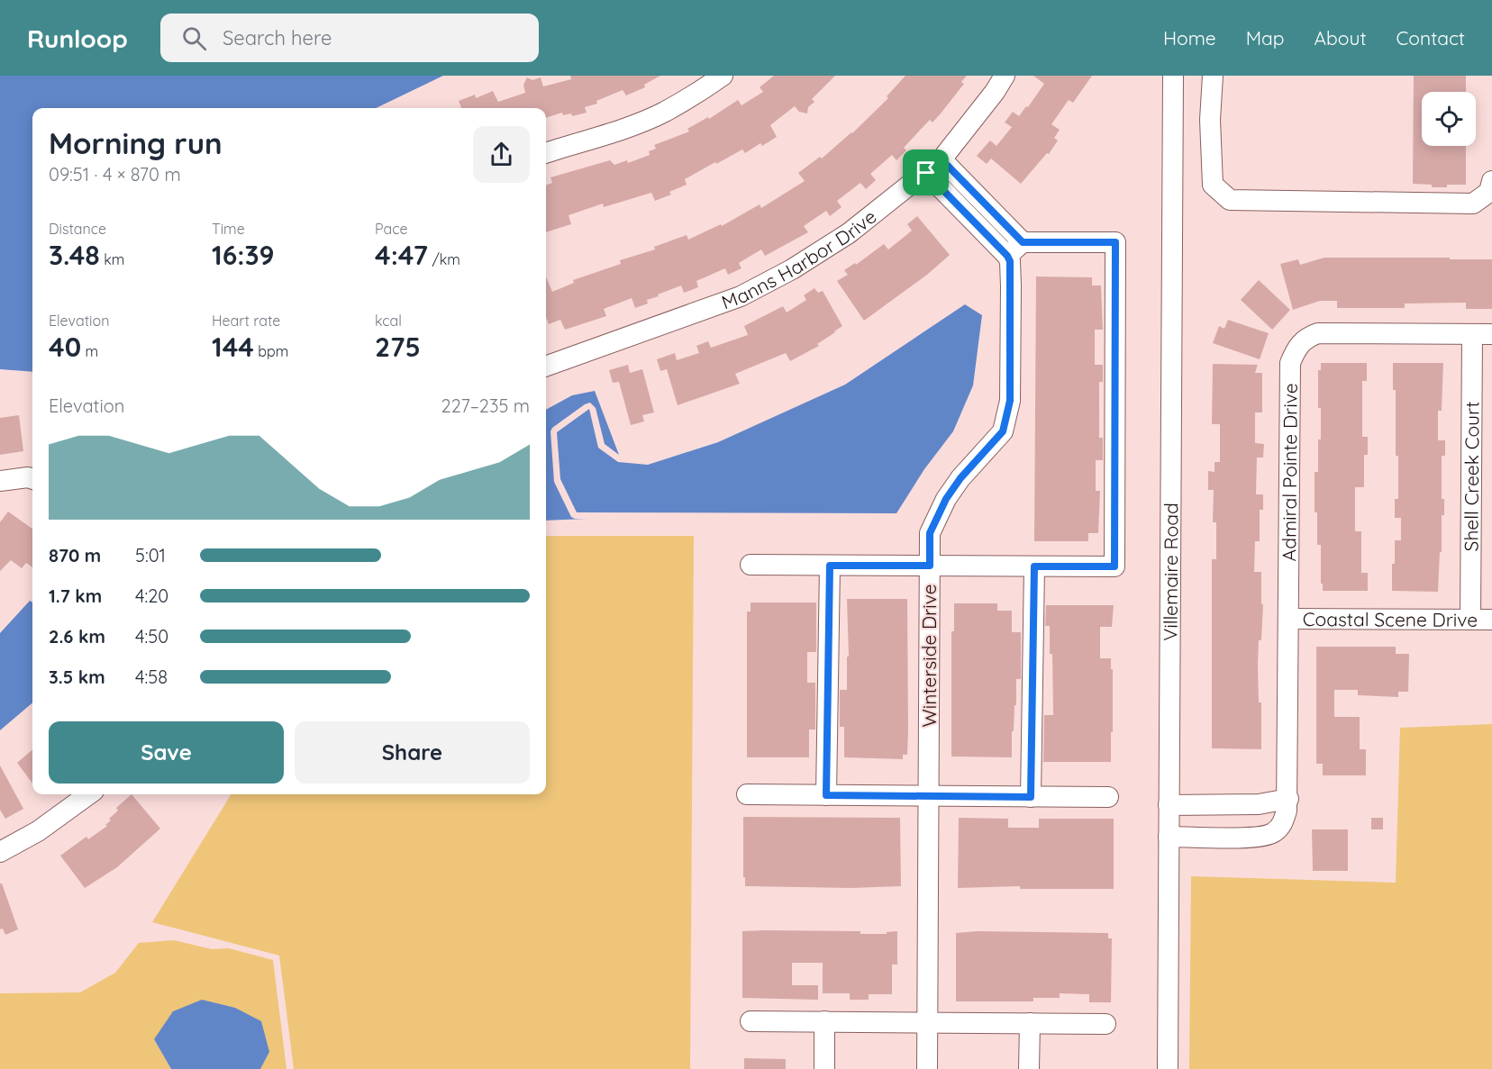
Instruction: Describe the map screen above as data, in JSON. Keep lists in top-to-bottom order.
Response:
{
  "streets": {
    "street": [
      "Manns Harbor Drive",
      "Admiral Pointe Drive",
      "Shell Creek Court",
      "Villemaire Road",
      "Coastal Scene Drive",
      "Winterside Drive"
    ]
  },
  "crossings": [
    ["Admiral Pointe Drive", "Shell Creek Court"],
    ["Admiral Pointe Drive", "Villemaire Road"],
    ["Admiral Pointe Drive", "Coastal Scene Drive"],
    ["Shell Creek Court", "Coastal Scene Drive"]
  ],
  "page": {
    "header": "Runloop",
    "search": "Search here",
    "nav": [
      "Home",
      "Map",
      "About",
      "Contact"
    ],
    "heading": ["Morning run", "09:51 · 4 × 870 m"],
    "stats": [
      ["Distance", "3.48 km"],
      ["Time", "16:39"],
      ["Pace", "4:47 /km"],
      ["Elevation", "40 m"],
      ["Heart rate", "144 bpm"],
      ["kcal", "275"]
    ],
    "chart": ["Elevation", "227–235 m"],
    "list": [
      {
        "name": "870 m",
        "note": "5:01"
      },
      {
        "name": "1.7 km",
        "note": "4:20"
      },
      {
        "name": "2.6 km",
        "note": "4:50"
      },
      {
        "name": "3.5 km",
        "note": "4:58"
      }
    ],
    "buttons": ["Save", "Share"]
  }
}
